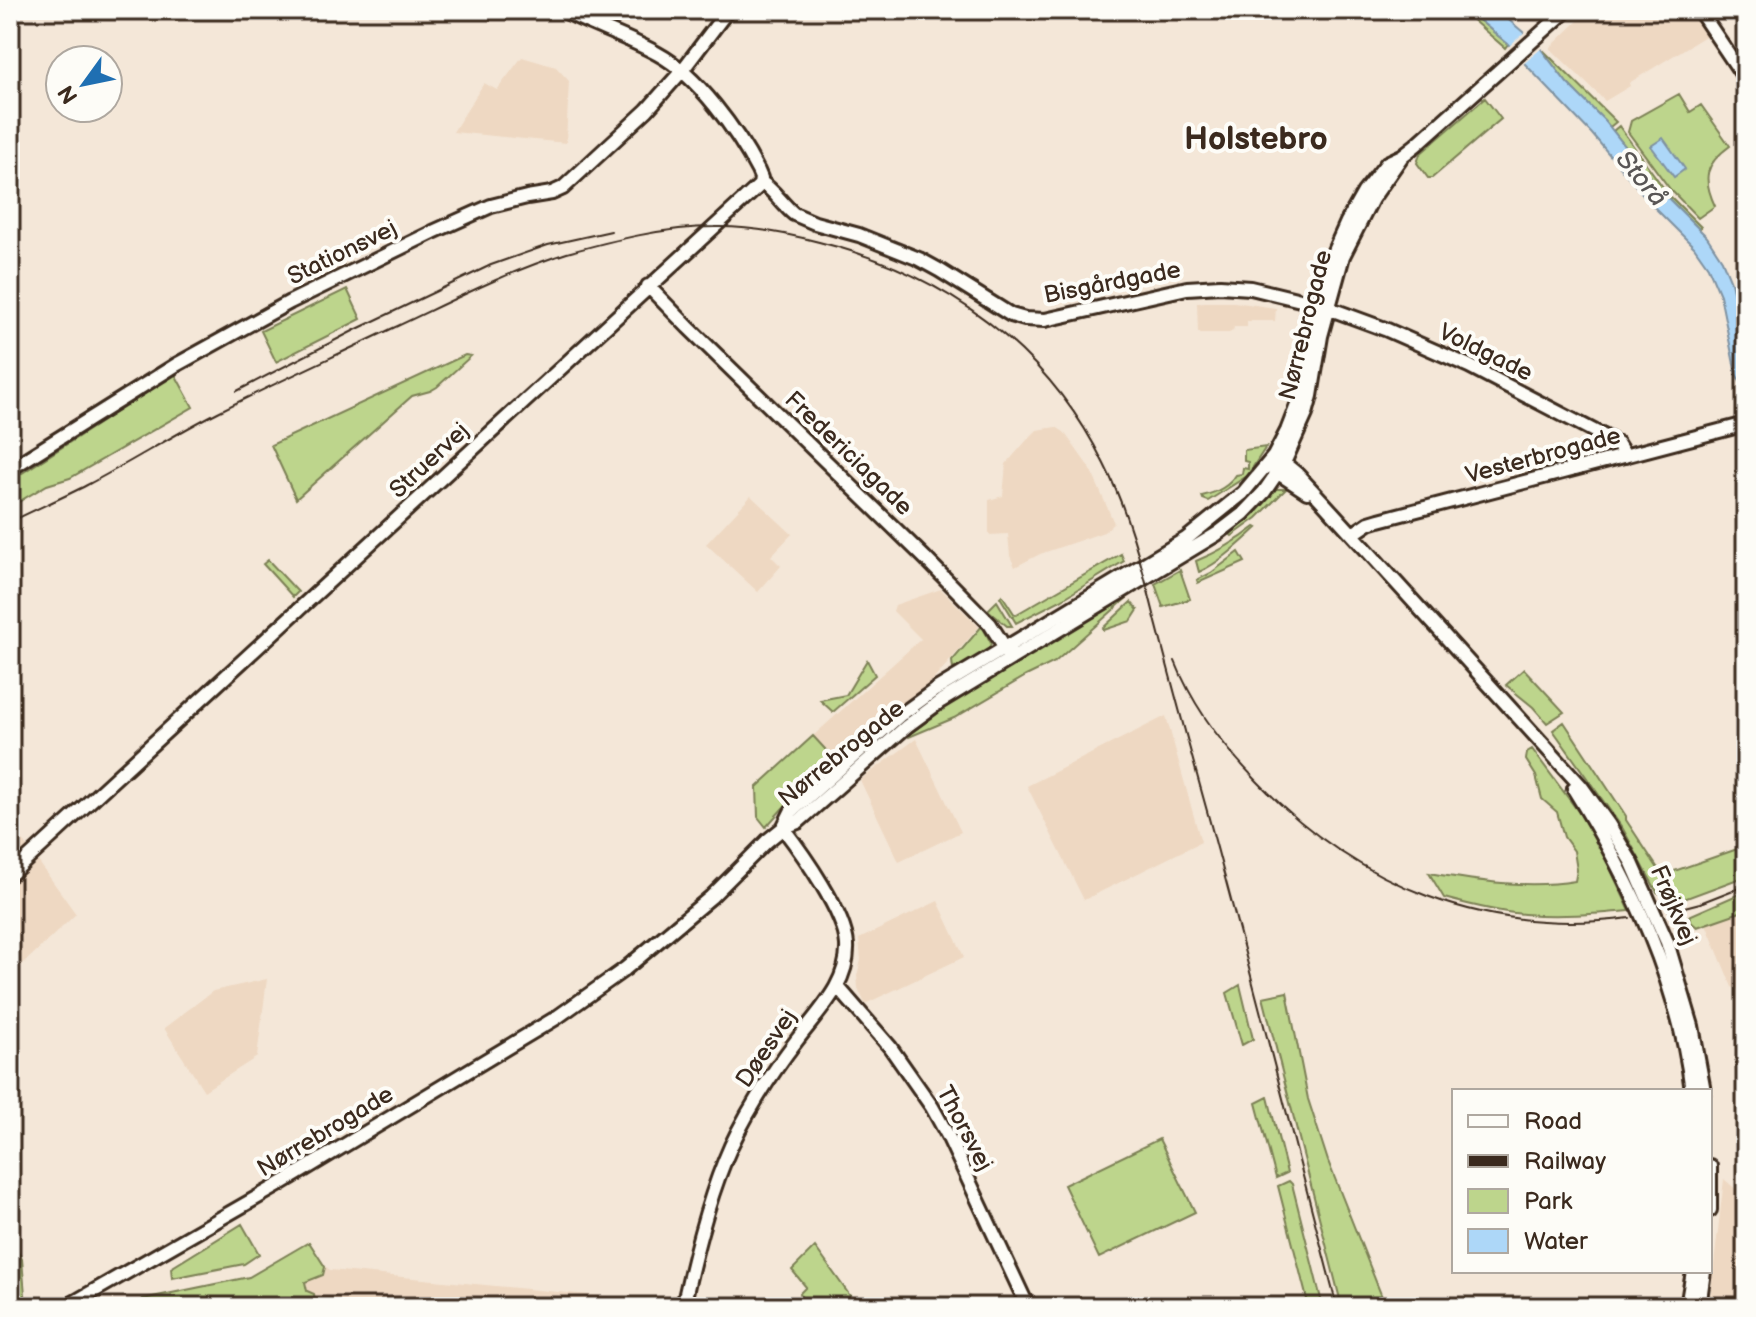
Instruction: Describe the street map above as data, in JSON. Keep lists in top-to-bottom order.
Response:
{
  "streets": {
    "street": [
      "Stationsvej",
      "Bisgårdgade",
      "Nørrebrogade",
      "Voldgade",
      "Fredericiagade",
      "Vesterbrogade",
      "Struervej",
      "Frøjkvej",
      "Døesvej",
      "Thorsvej"
    ]
  },
  "crossings": [
    ["Bisgårdgade", "Nørrebrogade"],
    ["Bisgårdgade", "Voldgade"],
    ["Bisgårdgade", "Struervej"],
    ["Nørrebrogade", "Voldgade"],
    ["Nørrebrogade", "Fredericiagade"],
    ["Nørrebrogade", "Frøjkvej"],
    ["Nørrebrogade", "Døesvej"],
    ["Voldgade", "Vesterbrogade"],
    ["Fredericiagade", "Struervej"],
    ["Vesterbrogade", "Frøjkvej"],
    ["Døesvej", "Thorsvej"]
  ],
  "districts": ["Holstebro"],
  "water": ["Storå"],
  "legend": [
    "Road",
    "Railway",
    "Park",
    "Water"
  ],
  "north": "bottom left"
}
